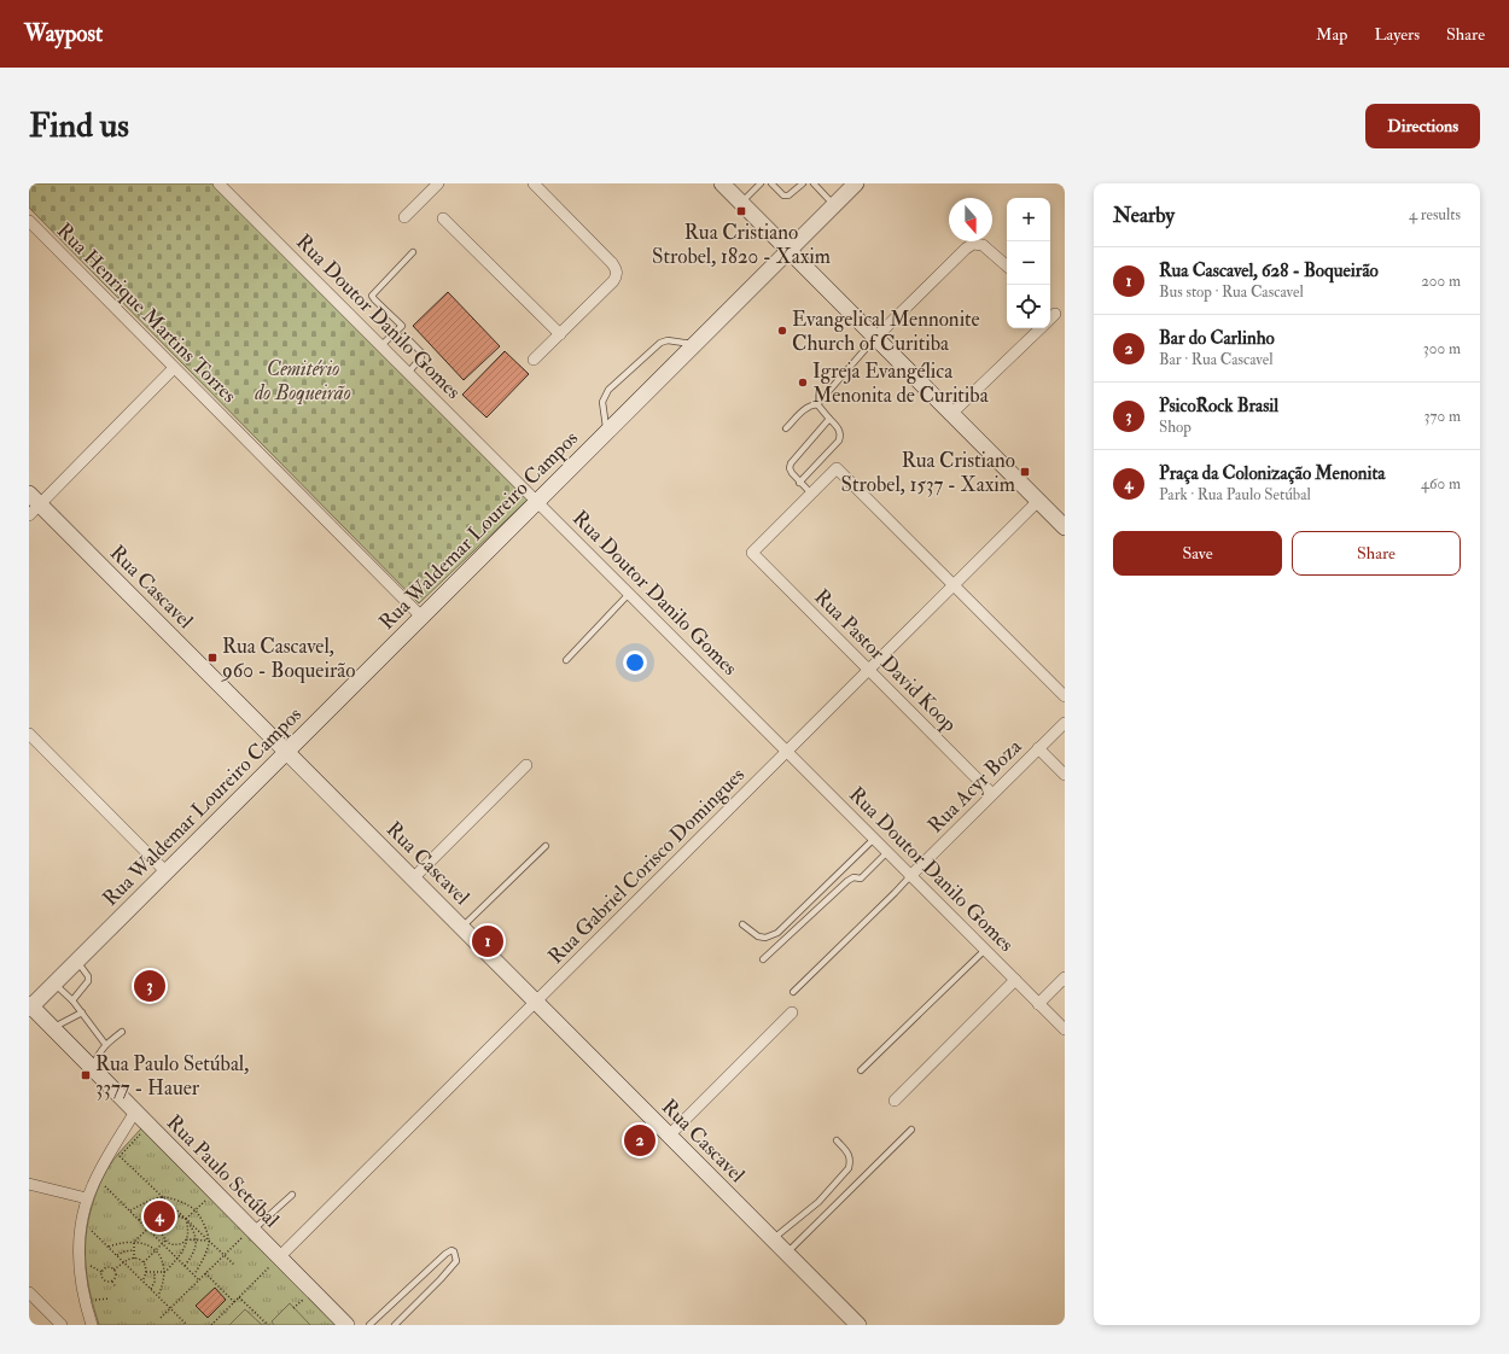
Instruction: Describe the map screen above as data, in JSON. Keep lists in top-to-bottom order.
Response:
{
  "streets": {
    "main road": ["Rua Waldemar Loureiro Campos", "Rua Cascavel", "Rua Paulo Setúbal"],
    "street": [
      "Rua Henrique Martins Torres",
      "Rua Doutor Danilo Gomes",
      "Rua Pastor David Koop",
      "Rua Acyr Boza",
      "Rua Gabriel Corisco Domingues"
    ]
  },
  "crossings": [
    ["Rua Henrique Martins Torres", "Rua Waldemar Loureiro Campos"],
    ["Rua Doutor Danilo Gomes", "Rua Waldemar Loureiro Campos"],
    ["Rua Doutor Danilo Gomes", "Rua Acyr Boza"],
    ["Rua Doutor Danilo Gomes", "Rua Gabriel Corisco Domingues"],
    ["Rua Waldemar Loureiro Campos", "Rua Cascavel"],
    ["Rua Waldemar Loureiro Campos", "Rua Paulo Setúbal"],
    ["Rua Cascavel", "Rua Gabriel Corisco Domingues"],
    ["Rua Pastor David Koop", "Rua Acyr Boza"],
    ["Rua Pastor David Koop", "Rua Gabriel Corisco Domingues"],
    ["Rua Gabriel Corisco Domingues", "Rua Paulo Setúbal"]
  ],
  "parks": ["Cemitério do Boqueirão"],
  "places": {
    "transit": [
      "Rua Cristiano Strobel, 1820 - Xaxim",
      "Rua Cristiano Strobel, 1537 - Xaxim",
      "Rua Cascavel, 960 - Boqueirão",
      "Rua Paulo Setúbal, 3377 - Hauer"
    ],
    "other": ["Evangelical Mennonite Church of Curitiba", "Igreja Evangélica Menonita de Curitiba"]
  },
  "north": "bottom",
  "page": {
    "header": "Waypost",
    "nav": ["Map", "Layers", "Share"],
    "buttons": [
      "Directions",
      ["Save", "Share"]
    ],
    "title": "Find us",
    "heading": ["Nearby", "4 results"],
    "map_buttons": ["+", "−"],
    "list": [
      {
        "mark": "1",
        "name": "Rua Cascavel, 628 - Boqueirão",
        "note": "Bus stop · Rua Cascavel",
        "value": "200 m"
      },
      {
        "mark": "2",
        "name": "Bar do Carlinho",
        "note": "Bar · Rua Cascavel",
        "value": "300 m"
      },
      {
        "mark": "3",
        "name": "PsicoRock Brasil",
        "note": "Shop",
        "value": "370 m"
      },
      {
        "mark": "4",
        "name": "Praça da Colonização Menonita",
        "note": "Park · Rua Paulo Setúbal",
        "value": "460 m"
      }
    ],
    "pins": [
      "1",
      "3",
      "2",
      "4"
    ]
  }
}
